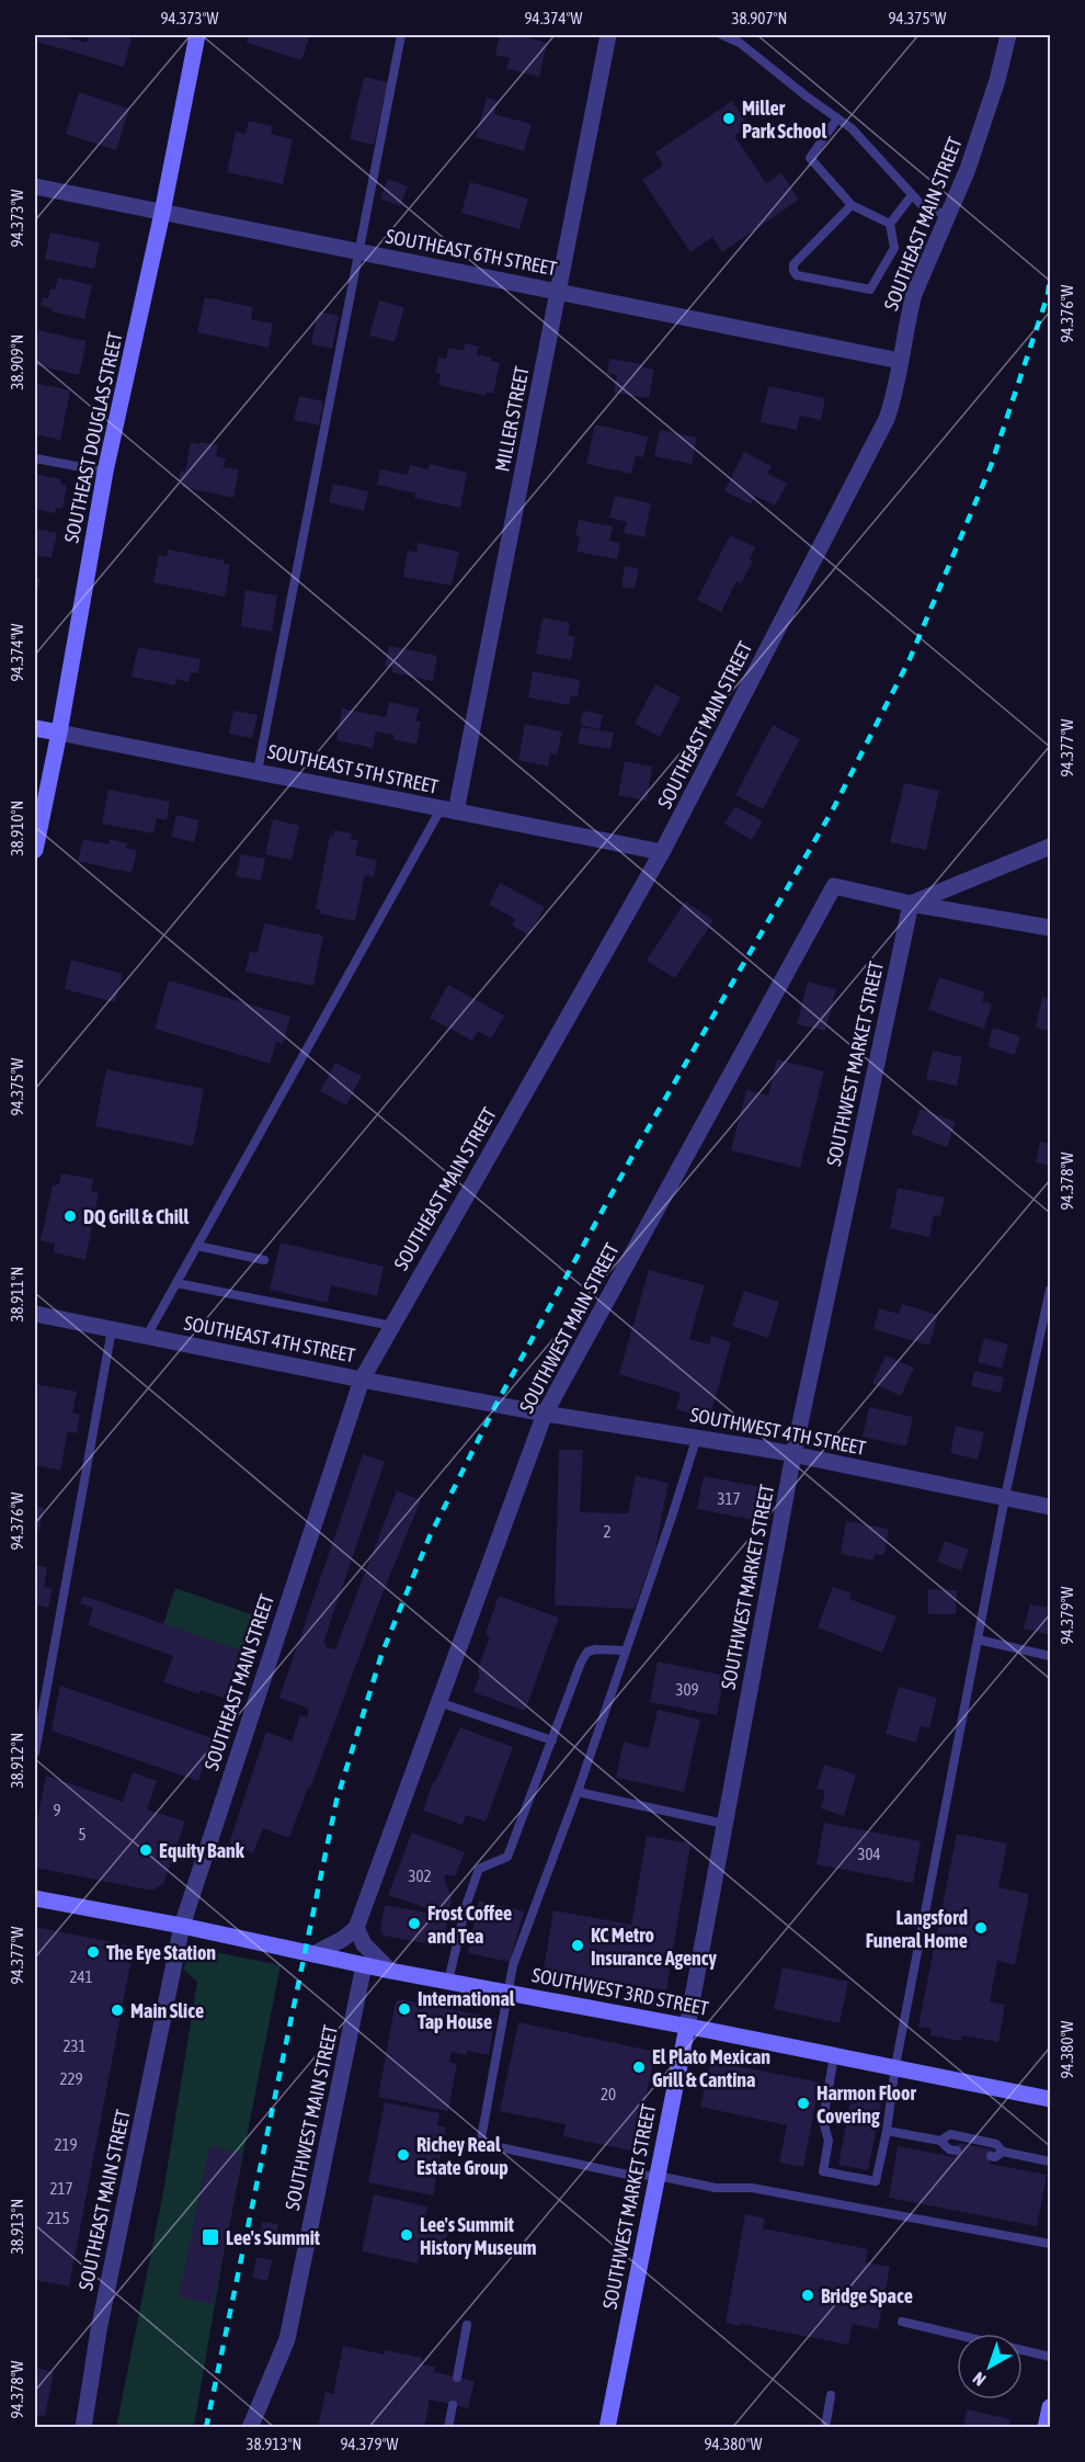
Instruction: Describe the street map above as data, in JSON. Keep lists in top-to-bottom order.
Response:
{
  "streets": {
    "street": [
      "SOUTHEAST MAIN STREET",
      "SOUTHEAST 6TH STREET",
      "MILLER STREET",
      "SOUTHEAST DOUGLAS STREET",
      "SOUTHEAST 5TH STREET",
      "SOUTHWEST MARKET STREET",
      "SOUTHWEST MAIN STREET",
      "SOUTHEAST 4TH STREET",
      "SOUTHWEST 4TH STREET",
      "SOUTHWEST 3RD STREET"
    ]
  },
  "crossings": [
    ["SOUTHEAST MAIN STREET", "SOUTHEAST 6TH STREET"],
    ["SOUTHEAST MAIN STREET", "SOUTHEAST 5TH STREET"],
    ["SOUTHEAST MAIN STREET", "SOUTHEAST 4TH STREET"],
    ["SOUTHEAST MAIN STREET", "SOUTHWEST 3RD STREET"],
    ["SOUTHEAST 6TH STREET", "MILLER STREET"],
    ["SOUTHEAST 6TH STREET", "SOUTHEAST DOUGLAS STREET"],
    ["MILLER STREET", "SOUTHEAST 5TH STREET"],
    ["SOUTHEAST DOUGLAS STREET", "SOUTHEAST 5TH STREET"],
    ["SOUTHWEST MARKET STREET", "SOUTHWEST MAIN STREET"],
    ["SOUTHWEST MARKET STREET", "SOUTHWEST 4TH STREET"],
    ["SOUTHWEST MARKET STREET", "SOUTHWEST 3RD STREET"],
    ["SOUTHWEST MAIN STREET", "SOUTHWEST 4TH STREET"],
    ["SOUTHWEST MAIN STREET", "SOUTHWEST 3RD STREET"],
    ["SOUTHEAST 4TH STREET", "SOUTHWEST 4TH STREET"]
  ],
  "places": {
    "other": [
      "Miller Park School",
      "DQ Grill & Chill",
      "Equity Bank",
      "Frost Coffee and Tea",
      "Langsford Funeral Home",
      "KC Metro Insurance Agency",
      "The Eye Station",
      "International Tap House",
      "Main Slice",
      "El Plato Mexican Grill & Cantina",
      "Harmon Floor Covering",
      "Richey Real Estate Group",
      "Lee's Summit History Museum",
      "Bridge Space"
    ],
    "transit": ["Lee's Summit"]
  },
  "house_numbers": [
    "317",
    "2",
    "309",
    "9",
    "5",
    "304",
    "302",
    "241",
    "231",
    "229",
    "20",
    "219",
    "217",
    "215"
  ],
  "north": "bottom left",
  "coordinates": [
    "94.373°W",
    "94.374°W",
    "38.907°N",
    "94.375°W",
    "94.376°W",
    "38.909°N",
    "94.377°W",
    "38.910°N",
    "94.378°W",
    "38.911°N",
    "94.379°W",
    "38.912°N",
    "94.380°W",
    "38.913°N"
  ]
}
